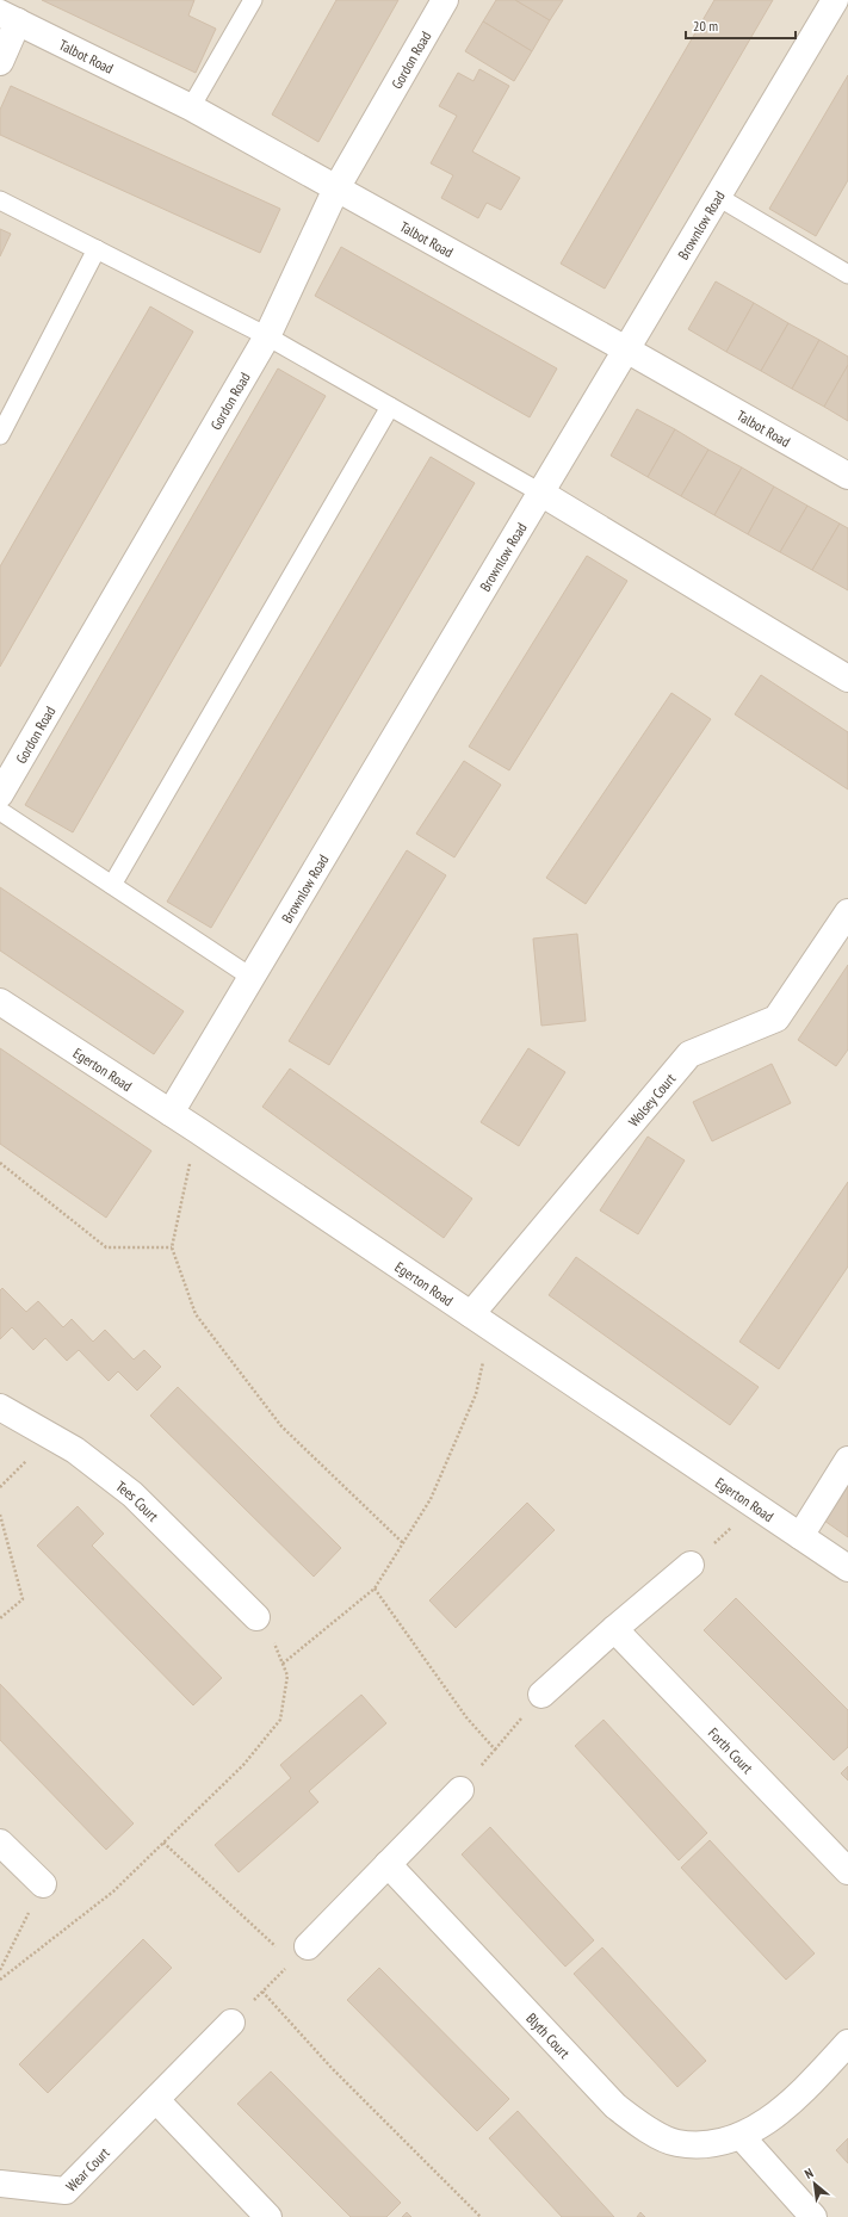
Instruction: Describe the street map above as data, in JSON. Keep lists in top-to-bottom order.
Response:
{
  "streets": {
    "street": [
      "Talbot Road",
      "Gordon Road",
      "Brownlow Road",
      "Egerton Road",
      "Wolsey Court",
      "Tees Court",
      "Forth Court",
      "Blyth Court",
      "Wear Court"
    ]
  },
  "crossings": [
    ["Talbot Road", "Gordon Road"],
    ["Talbot Road", "Brownlow Road"],
    ["Brownlow Road", "Egerton Road"],
    ["Egerton Road", "Wolsey Court"]
  ],
  "scale_bar": "20 m",
  "north": "top left"
}
